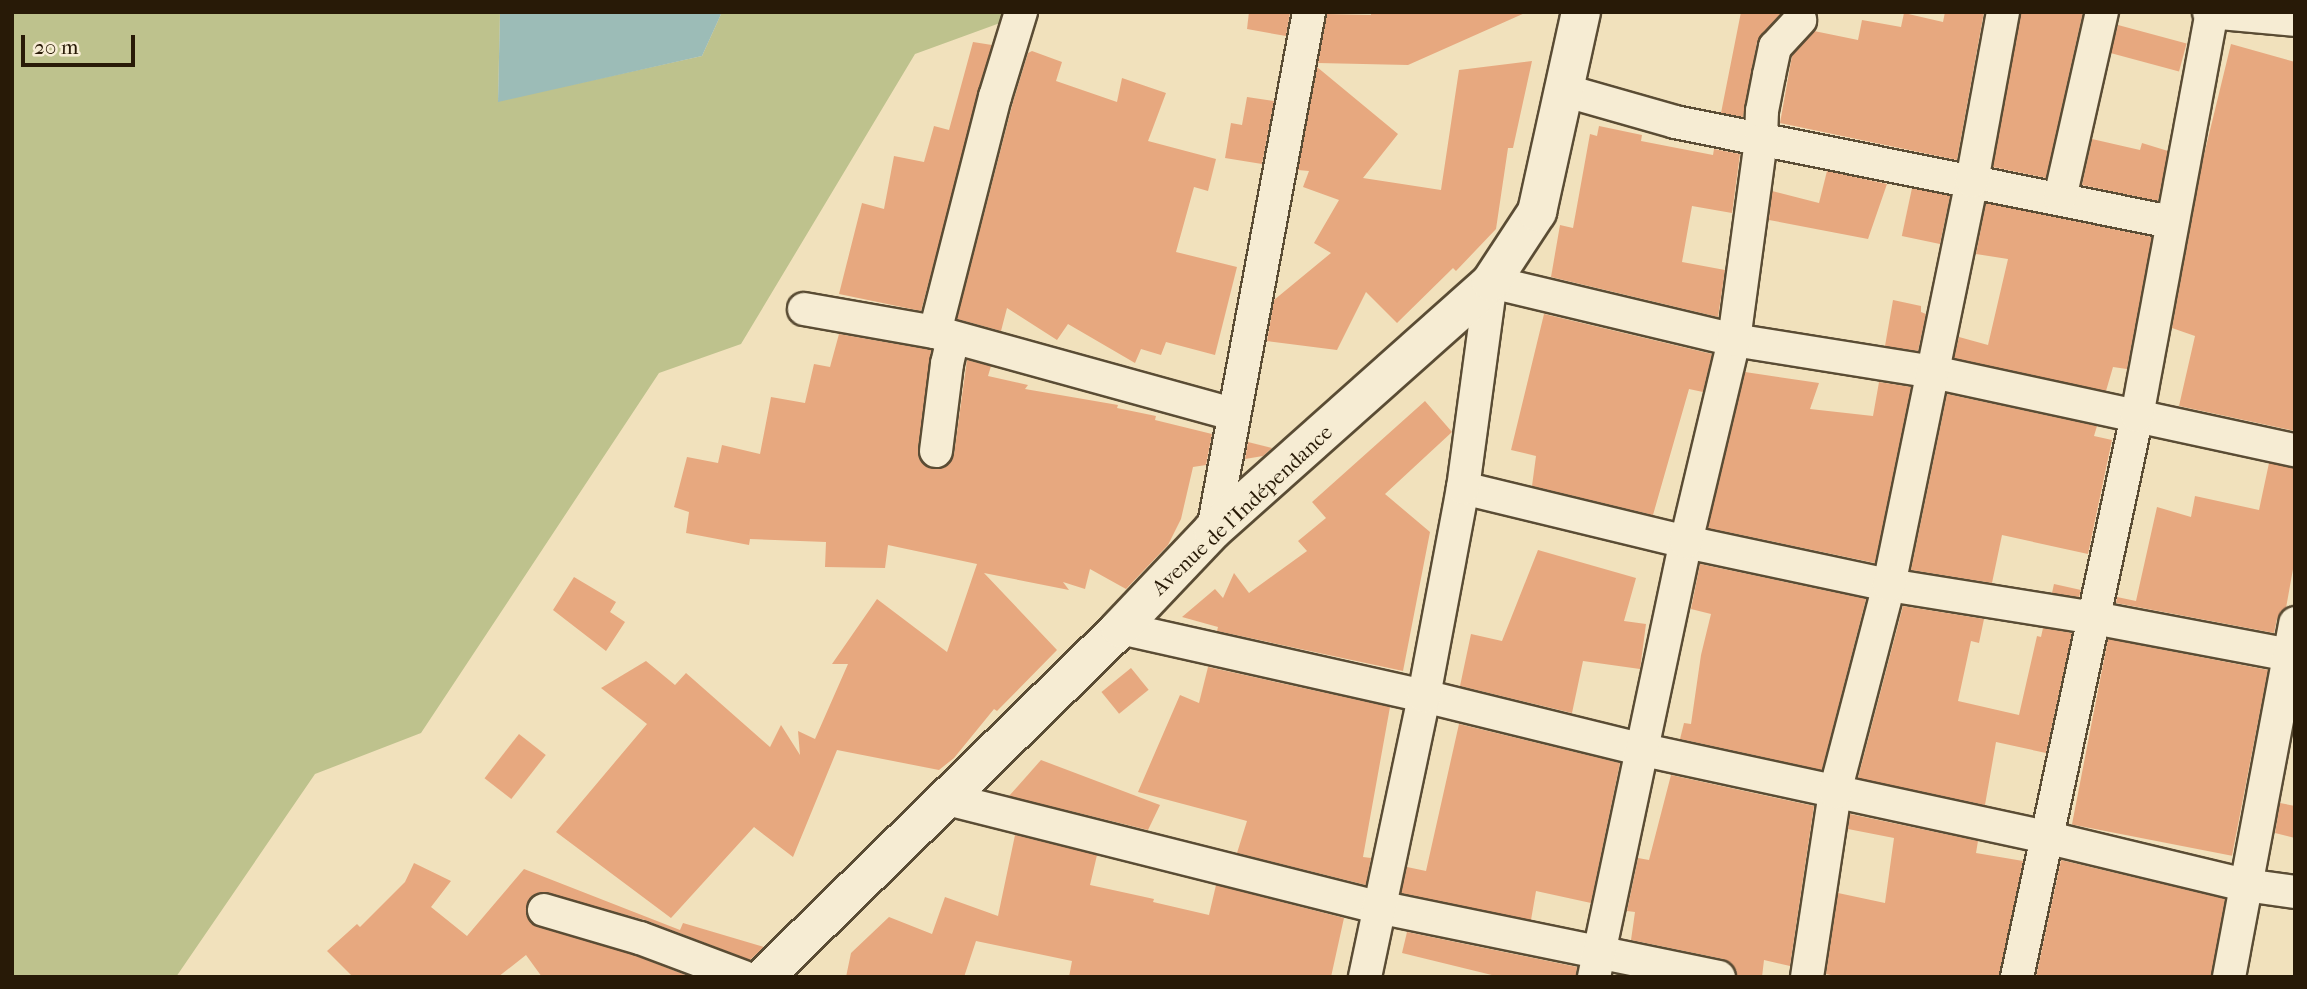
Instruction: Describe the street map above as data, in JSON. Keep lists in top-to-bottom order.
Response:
{
  "streets": {
    "main road": ["Avenue de l'Indépendance"]
  },
  "scale_bar": "20 m"
}
